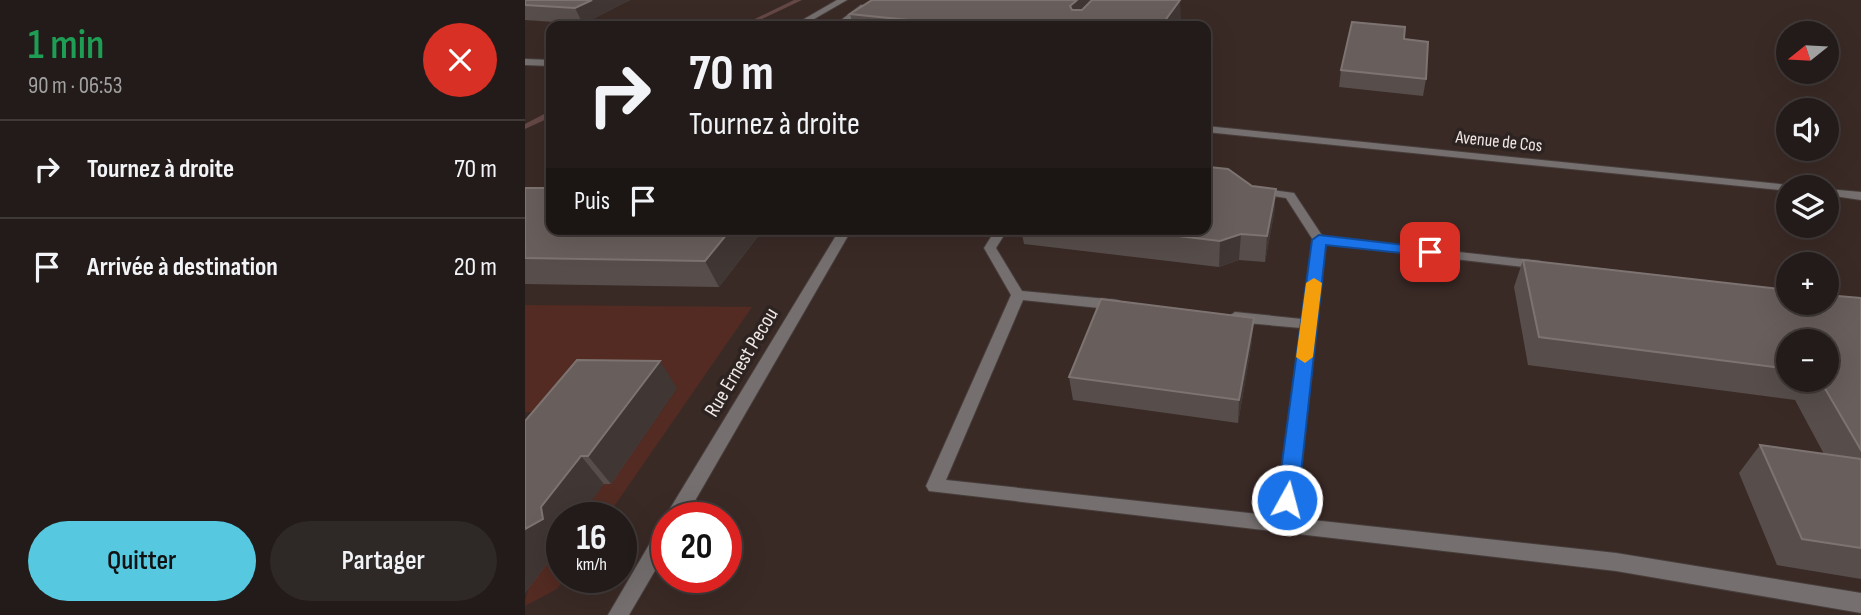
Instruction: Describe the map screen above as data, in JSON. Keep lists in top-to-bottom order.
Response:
{
  "streets": {
    "street": ["Avenue de Cos", "Rue Ernest Pecou"]
  },
  "north": "left",
  "page": {
    "heading": ["1 min", "90 m · 06:53"],
    "map_buttons": ["+", "−"],
    "turn": ["70 m", "Tournez à droite"],
    "list": [
      {
        "name": "Tournez à droite",
        "value": "70 m"
      },
      {
        "name": "Arrivée à destination",
        "value": "20 m"
      }
    ],
    "then": "Puis",
    "speed": "16 km/h",
    "limit": "20",
    "buttons": ["Quitter", "Partager"]
  }
}
